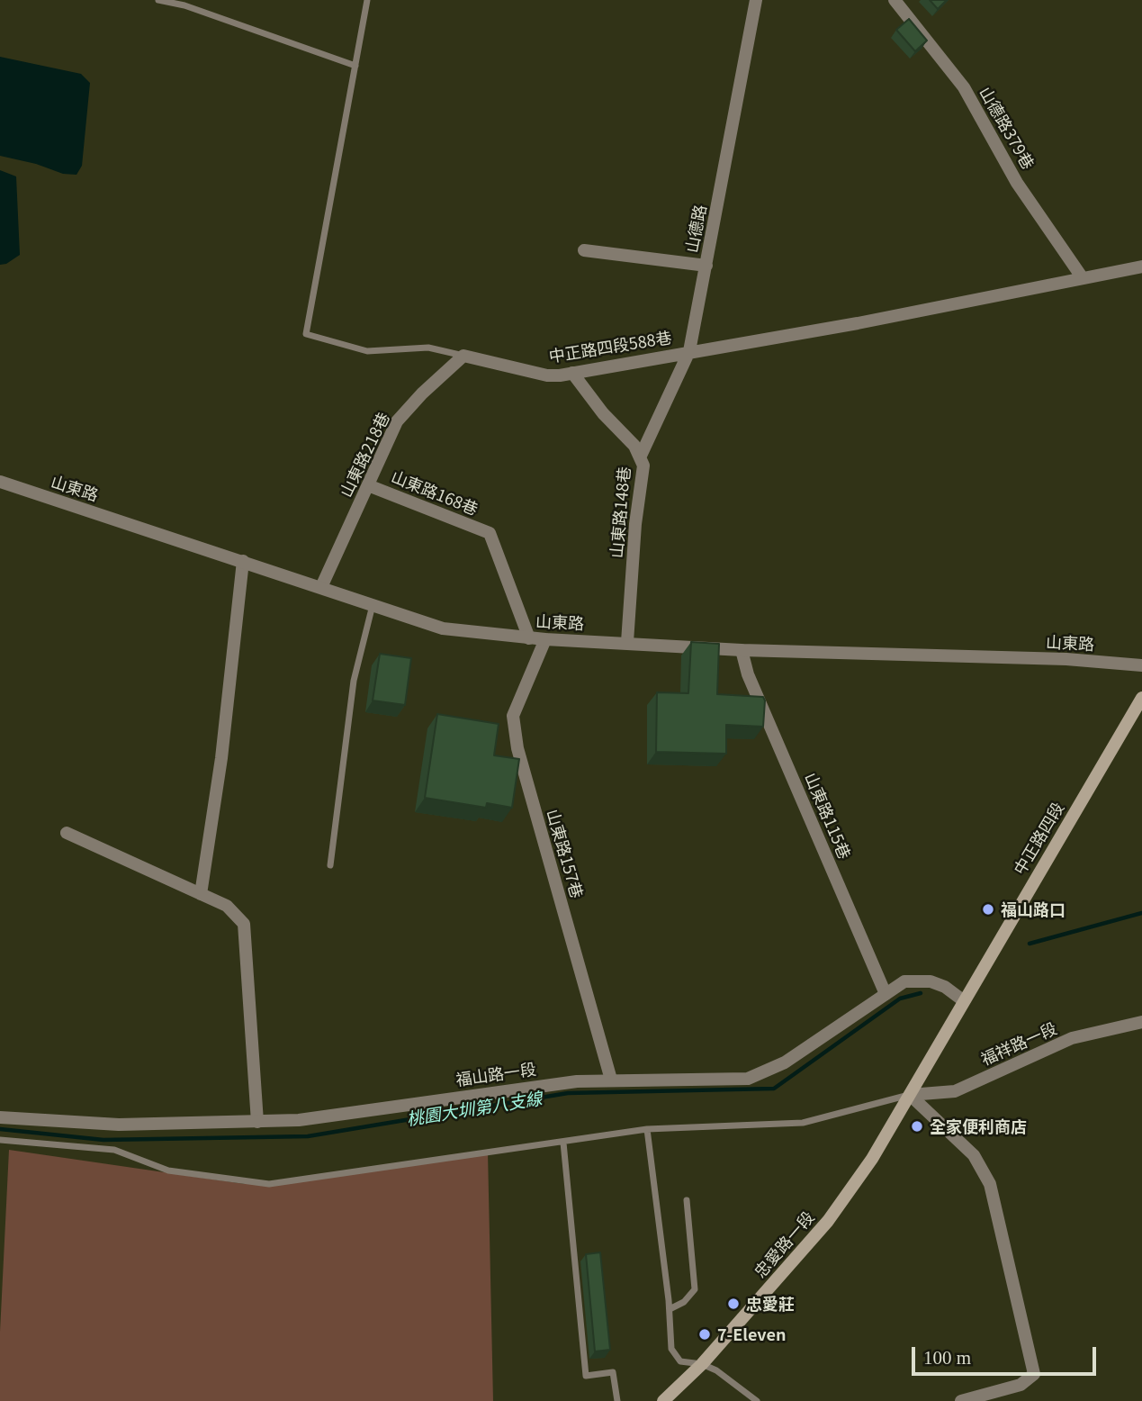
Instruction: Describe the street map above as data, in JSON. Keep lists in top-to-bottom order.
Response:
{
  "streets": {
    "main road": ["中正路四段", "忠愛路一段"],
    "street": [
      "山德路379巷",
      "山德路",
      "中正路四段588巷",
      "山東路218巷",
      "山東路",
      "山東路168巷",
      "山東路148巷",
      "山東路115巷",
      "山東路157巷",
      "福祥路一段",
      "福山路一段"
    ]
  },
  "crossings": [
    ["山德路379巷", "中正路四段588巷"],
    ["山德路", "中正路四段588巷"],
    ["山德路", "山東路148巷"],
    ["中正路四段588巷", "山東路218巷"],
    ["中正路四段588巷", "山東路148巷"],
    ["山東路218巷", "山東路"],
    ["山東路218巷", "山東路168巷"],
    ["山東路", "山東路168巷"],
    ["山東路", "山東路148巷"],
    ["山東路", "山東路115巷"],
    ["山東路", "山東路157巷"],
    ["山東路115巷", "福山路一段"],
    ["中正路四段", "福祥路一段"],
    ["中正路四段", "福山路一段"],
    ["中正路四段", "忠愛路一段"],
    ["山東路157巷", "福山路一段"],
    ["福祥路一段", "忠愛路一段"]
  ],
  "water": ["桃園大圳第八支線"],
  "places": [
    "福山路口",
    "全家便利商店",
    "忠愛莊",
    "7-Eleven"
  ],
  "scale_bar": "100 m"
}
